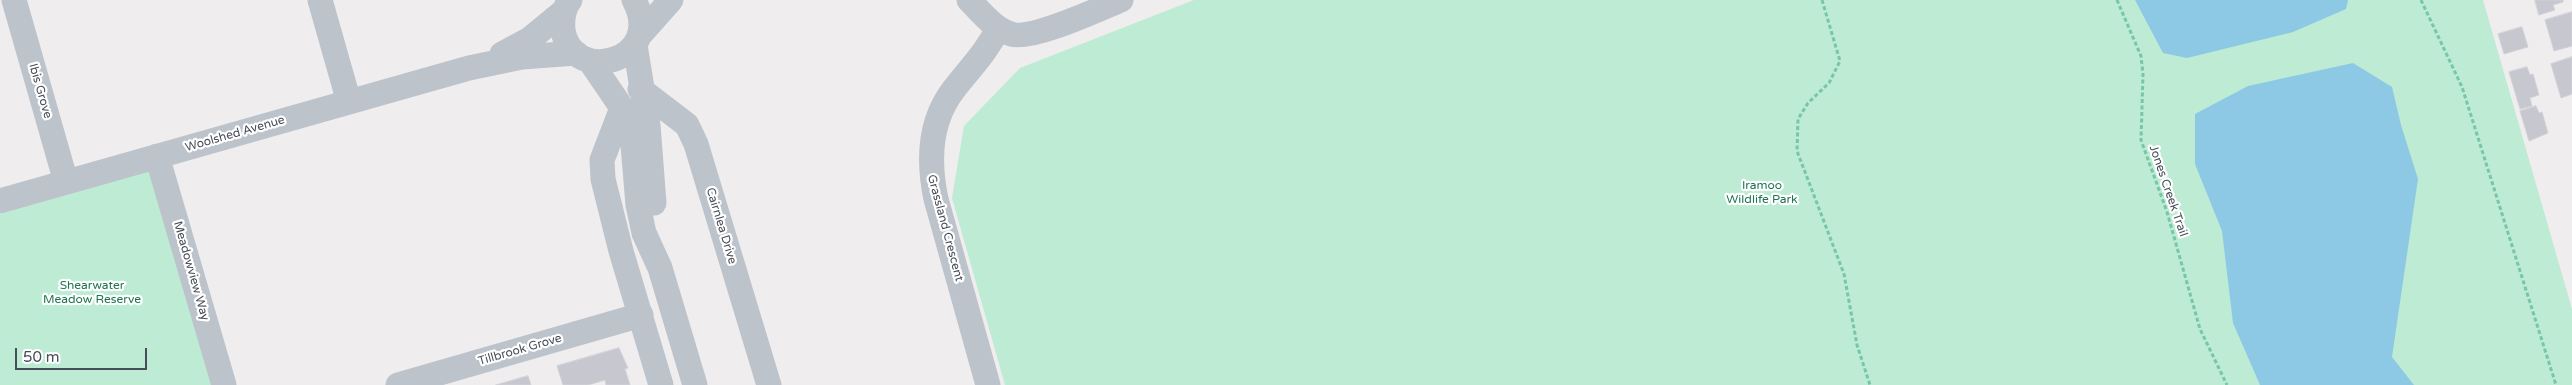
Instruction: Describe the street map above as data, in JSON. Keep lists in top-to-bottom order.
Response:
{
  "streets": {
    "street": [
      "Ibis Grove",
      "Woolshed Avenue",
      "Cairnlea Drive",
      "Grassland Crescent",
      "Meadowview Way",
      "Tillbrook Grove"
    ],
    "path": ["Jones Creek Trail"]
  },
  "crossings": [
    ["Ibis Grove", "Woolshed Avenue"],
    ["Woolshed Avenue", "Meadowview Way"]
  ],
  "parks": ["Iramoo Wildlife Park", "Shearwater Meadow Reserve"],
  "scale_bar": "50 m"
}
